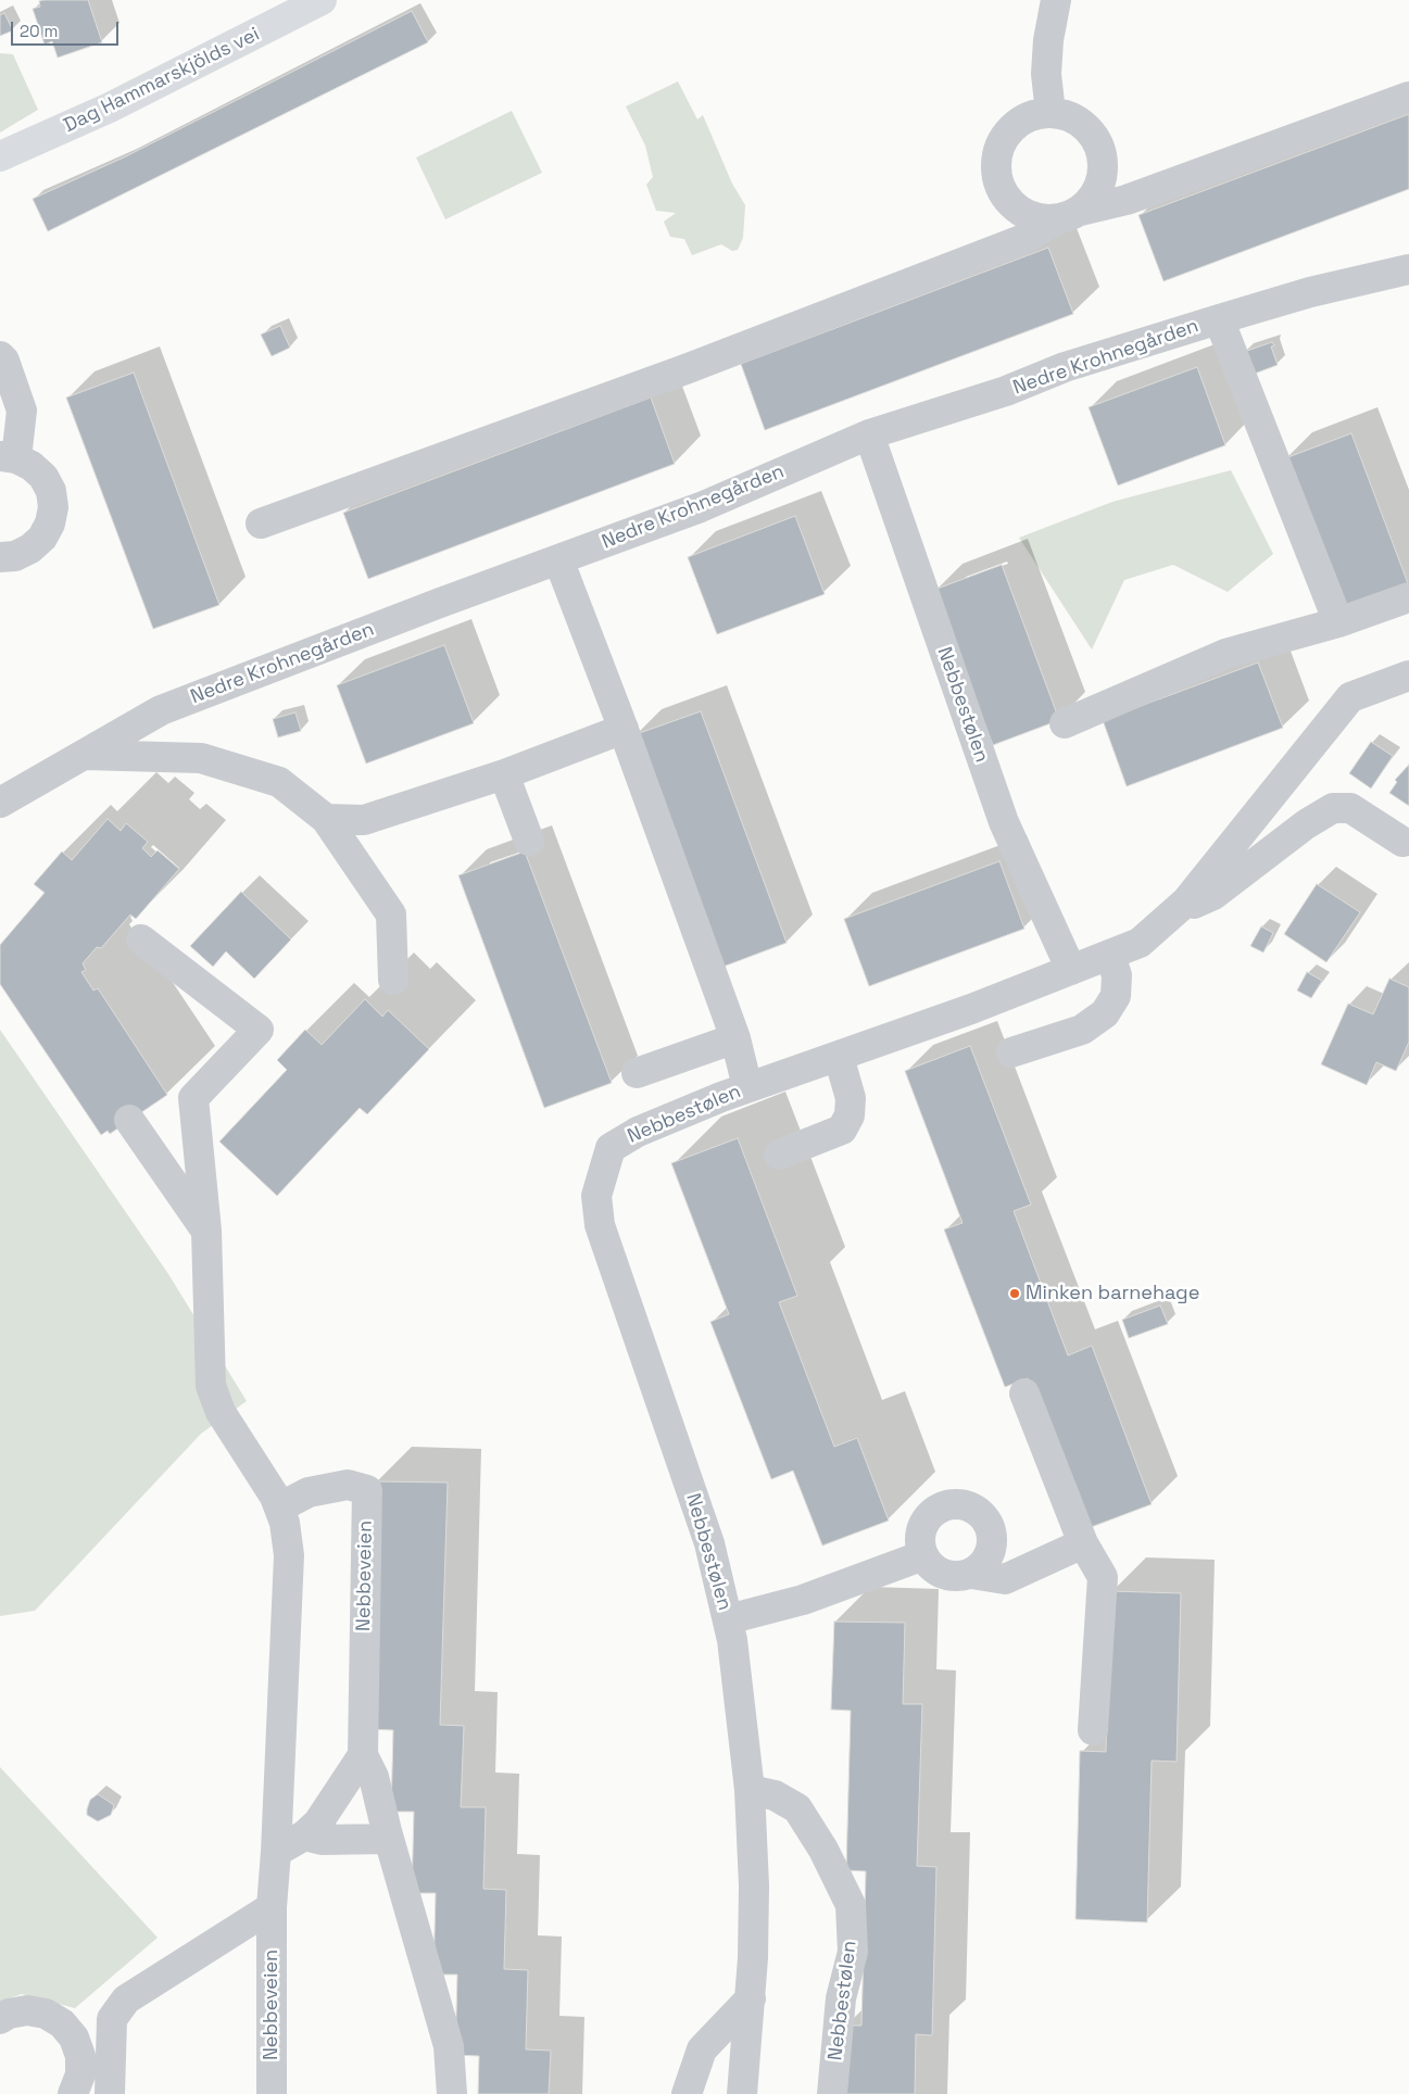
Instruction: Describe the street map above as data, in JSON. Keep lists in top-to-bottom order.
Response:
{
  "streets": {
    "main road": ["Dag Hammarskjölds vei"],
    "street": ["Nedre Krohnegården", "Nebbestølen", "Nebbeveien"]
  },
  "crossings": [
    ["Nedre Krohnegården", "Nebbestølen"]
  ],
  "places": ["Minken barnehage"],
  "scale_bar": "20 m"
}
